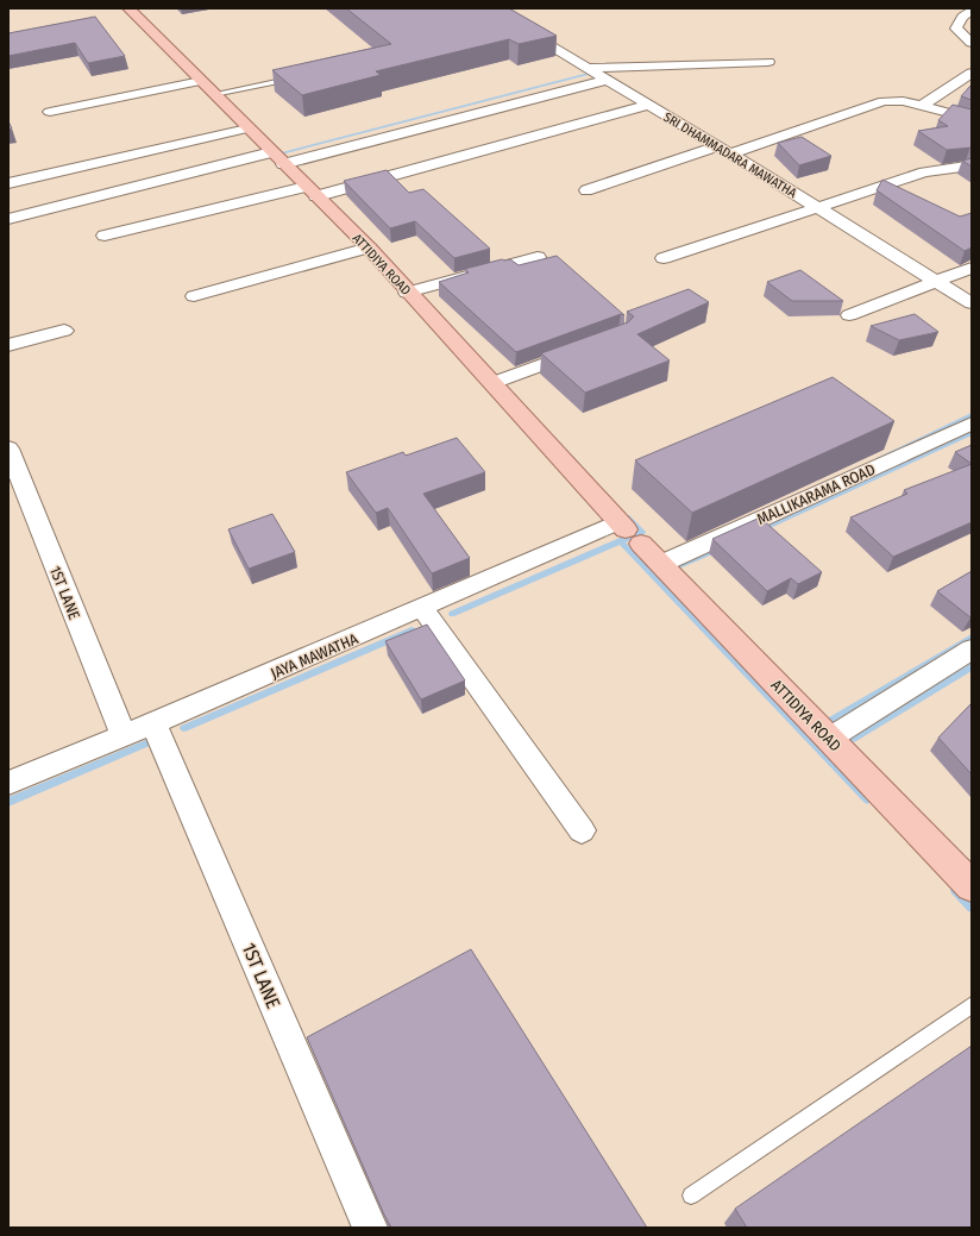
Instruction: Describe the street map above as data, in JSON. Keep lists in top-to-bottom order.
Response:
{
  "streets": {
    "main road": ["ATTIDIYA ROAD"],
    "street": [
      "SRI DHAMMADARA MAWATHA",
      "MALLIKARAMA ROAD",
      "1ST LANE",
      "JAYA MAWATHA"
    ]
  },
  "crossings": [
    ["ATTIDIYA ROAD", "MALLIKARAMA ROAD"],
    ["ATTIDIYA ROAD", "JAYA MAWATHA"],
    ["1ST LANE", "JAYA MAWATHA"]
  ]
}
